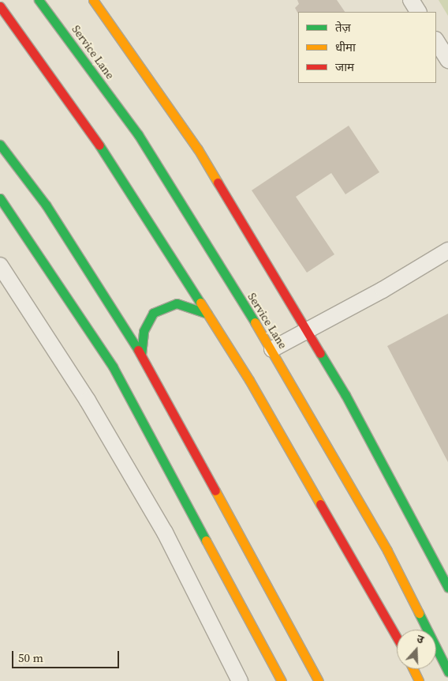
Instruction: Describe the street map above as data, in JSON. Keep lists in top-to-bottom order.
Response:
{
  "streets": {
    "street": ["Service Lane"]
  },
  "legend": ["तेज़", "धीमा", "जाम"],
  "scale_bar": "50 m",
  "north": "top"
}
